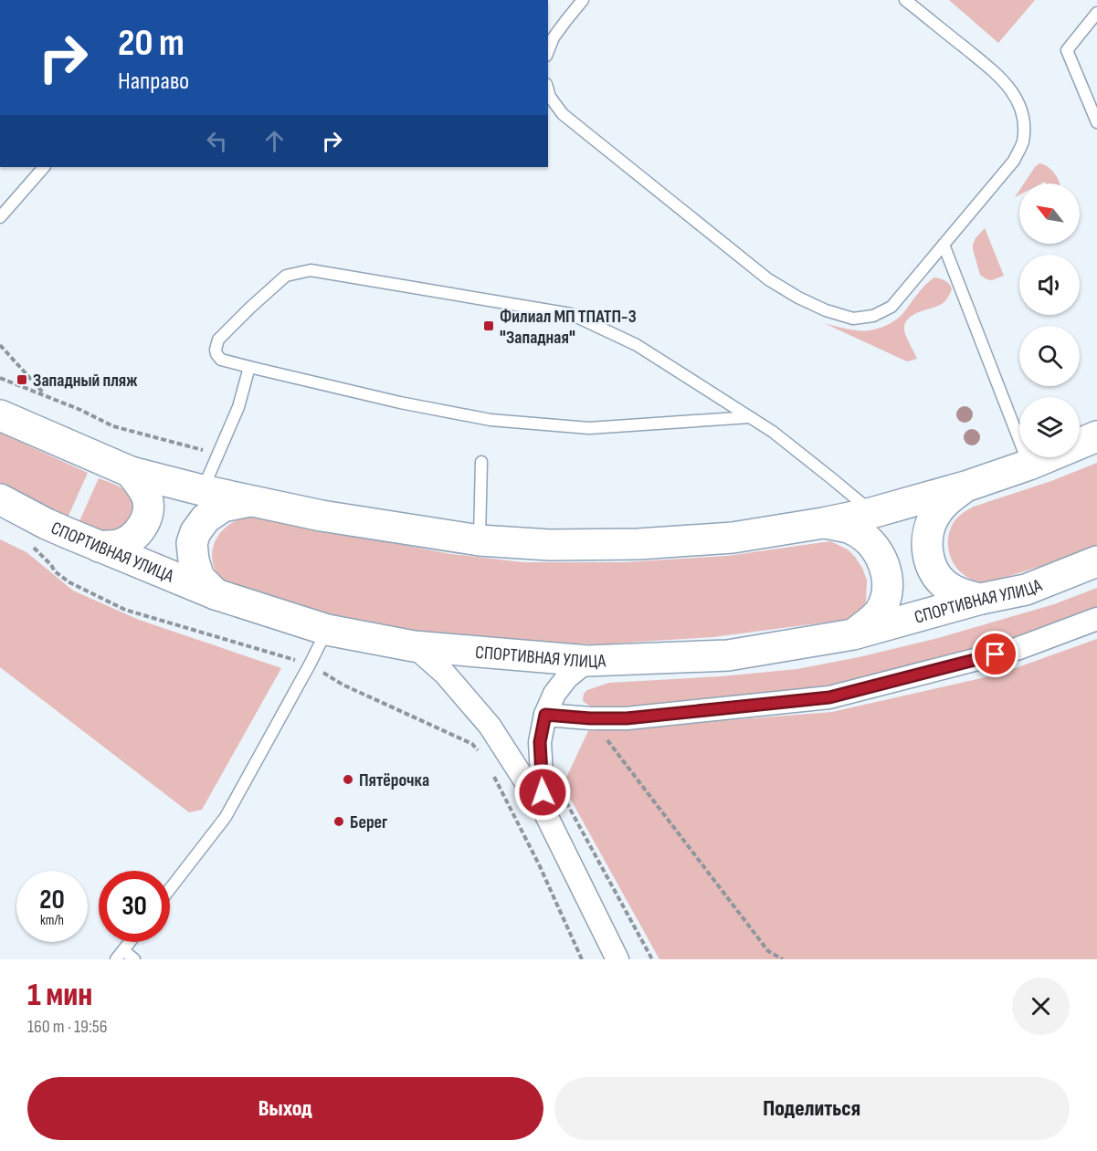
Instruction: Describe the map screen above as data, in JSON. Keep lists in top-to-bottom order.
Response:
{
  "streets": {
    "main road": ["СПОРТИВНАЯ УЛИЦА"]
  },
  "places": {
    "transit": ["Филиал МП ТПАТП-3 \"Западная\"", "Западный пляж"],
    "other": ["Пятёрочка", "Берег"]
  },
  "north": "top left",
  "page": {
    "turn": ["20 m", "Направо"],
    "speed": "20 km/h",
    "limit": "30",
    "heading": ["1 мин", "160 m · 19:56"],
    "buttons": ["Выход", "Поделиться"]
  }
}
